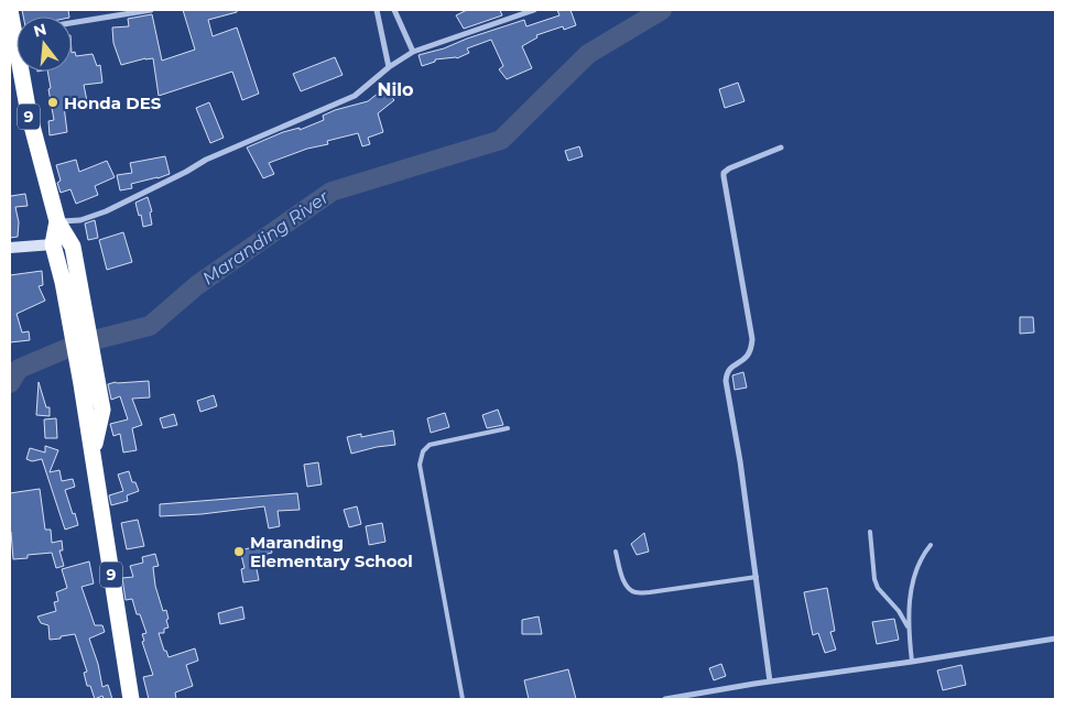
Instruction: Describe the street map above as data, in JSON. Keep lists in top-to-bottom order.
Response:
{
  "streets": {
    "highway": ["9"]
  },
  "districts": ["Nilo"],
  "water": ["Maranding River"],
  "places": ["Honda DES", "Maranding Elementary School"],
  "north": "top"
}
